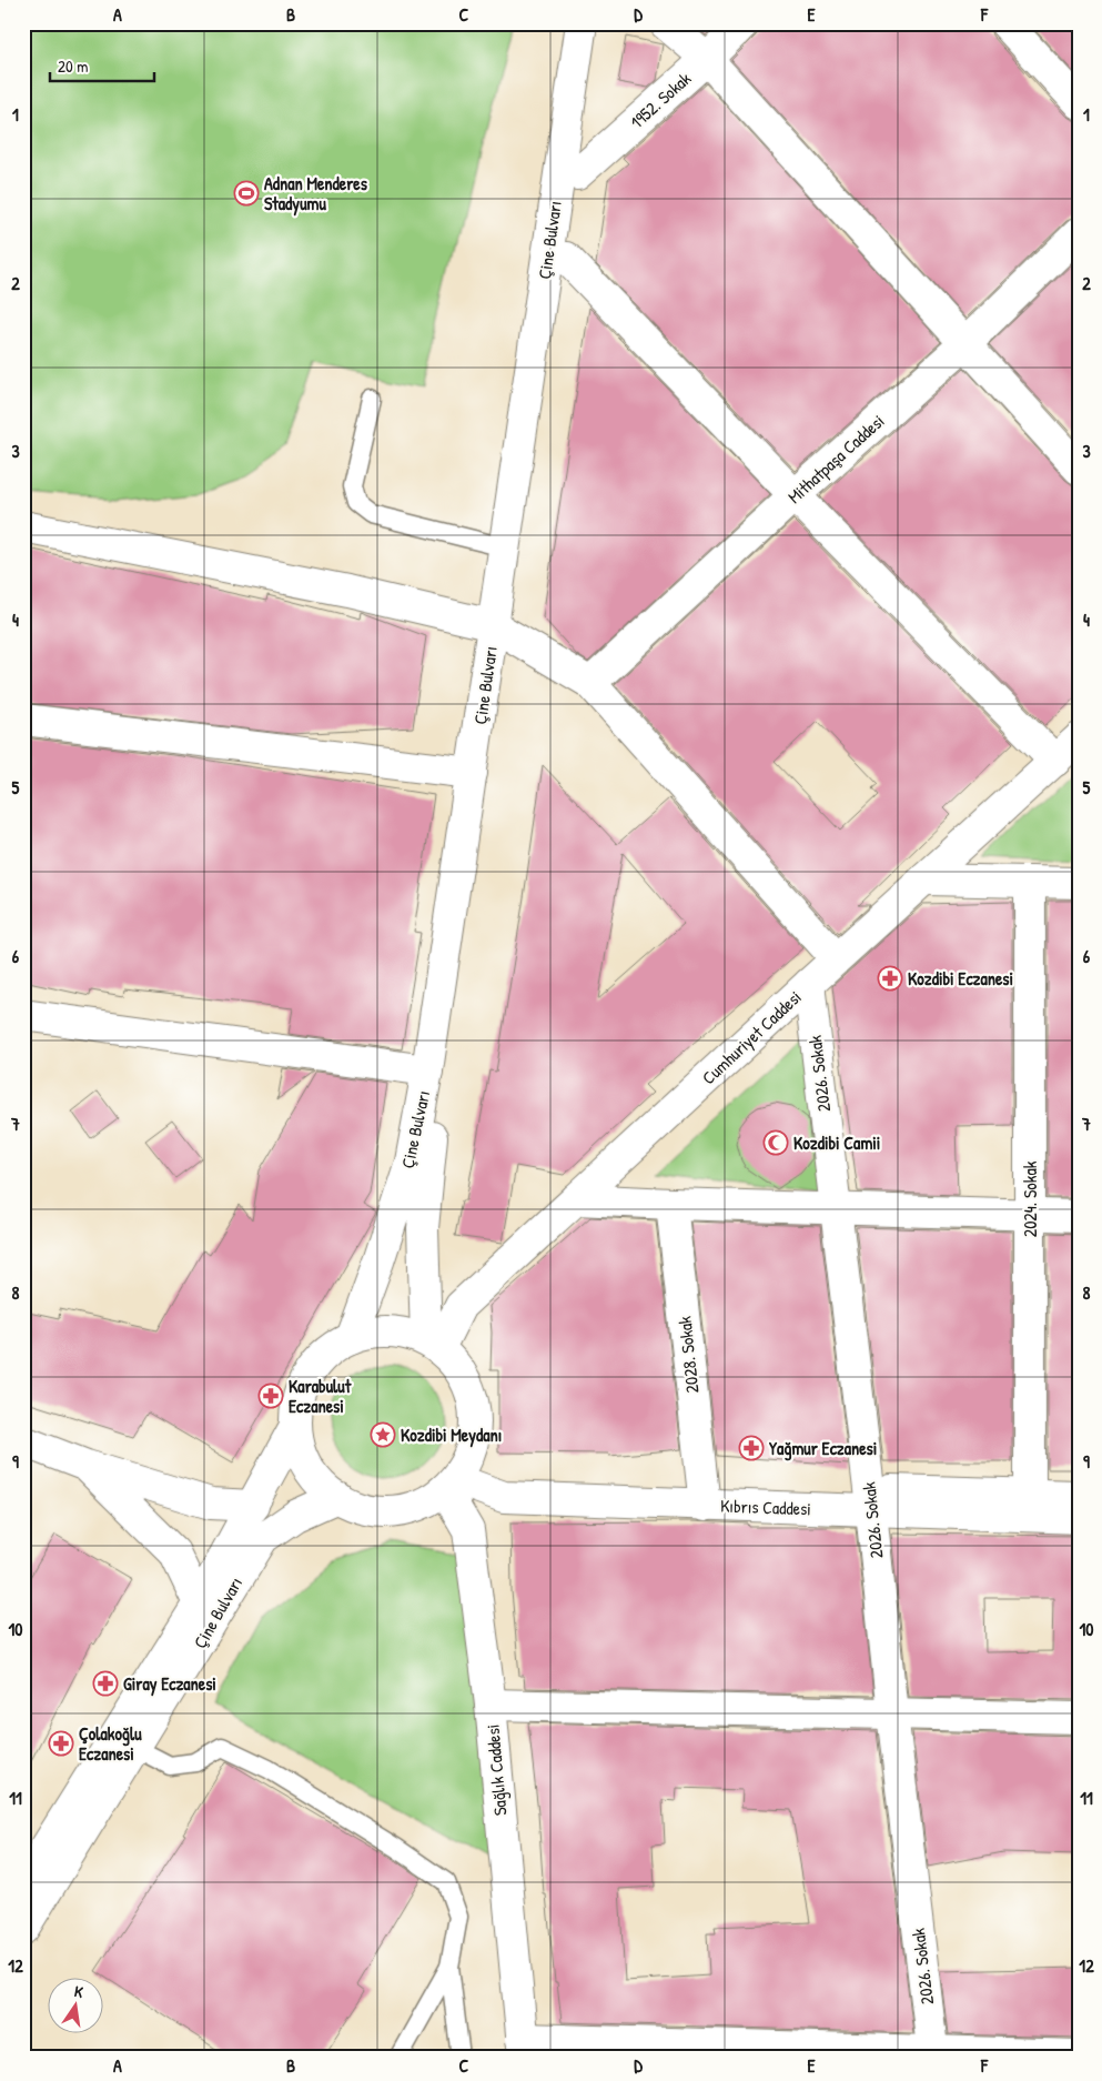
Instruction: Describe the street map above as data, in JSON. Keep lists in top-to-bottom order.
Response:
{
  "streets": {
    "street": [
      "1952. Sokak",
      "Çine Bulvarı",
      "Mithatpaşa Caddesi",
      "Cumhuriyet Caddesi",
      "2026. Sokak",
      "2024. Sokak",
      "2028. Sokak",
      "Kıbrıs Caddesi",
      "Sağlık Caddesi"
    ]
  },
  "crossings": [
    ["1952. Sokak", "Çine Bulvarı"],
    ["Çine Bulvarı", "Cumhuriyet Caddesi"],
    ["Çine Bulvarı", "Kıbrıs Caddesi"],
    ["Çine Bulvarı", "Sağlık Caddesi"],
    ["Cumhuriyet Caddesi", "2026. Sokak"],
    ["Cumhuriyet Caddesi", "Kıbrıs Caddesi"],
    ["Cumhuriyet Caddesi", "Sağlık Caddesi"],
    ["2026. Sokak", "Kıbrıs Caddesi"],
    ["2024. Sokak", "Kıbrıs Caddesi"],
    ["2028. Sokak", "Kıbrıs Caddesi"],
    ["Kıbrıs Caddesi", "Sağlık Caddesi"]
  ],
  "places": {
    "sports": ["Adnan Menderes Stadyumu"],
    "pharmacy": [
      "Kozdibi Eczanesi",
      "Karabulut Eczanesi",
      "Yağmur Eczanesi",
      "Giray Eczanesi",
      "Çolakoğlu Eczanesi"
    ],
    "mosque": ["Kozdibi Camii"],
    "place": ["Kozdibi Meydanı"]
  },
  "scale_bar": "20 m",
  "north": "top",
  "grid": {
    "columns": [
      "A",
      "B",
      "C",
      "D",
      "E",
      "F"
    ],
    "rows": [
      "1",
      "2",
      "3",
      "4",
      "5",
      "6",
      "7",
      "8",
      "9",
      "10",
      "11",
      "12"
    ]
  }
}
